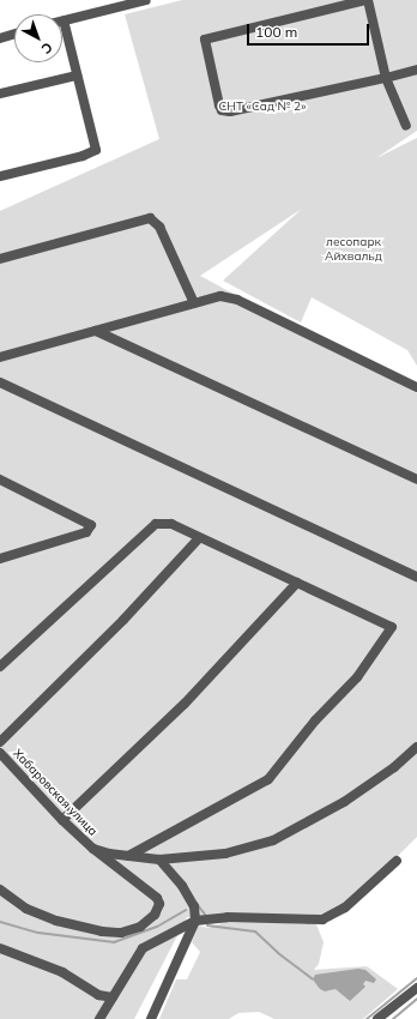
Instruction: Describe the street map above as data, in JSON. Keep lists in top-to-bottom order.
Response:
{
  "streets": {
    "street": ["Хабаровская улица"]
  },
  "parks": ["СНТ «Сад № 2»", "лесопарк Айхвальд"],
  "scale_bar": "100 m",
  "north": "bottom right"
}
